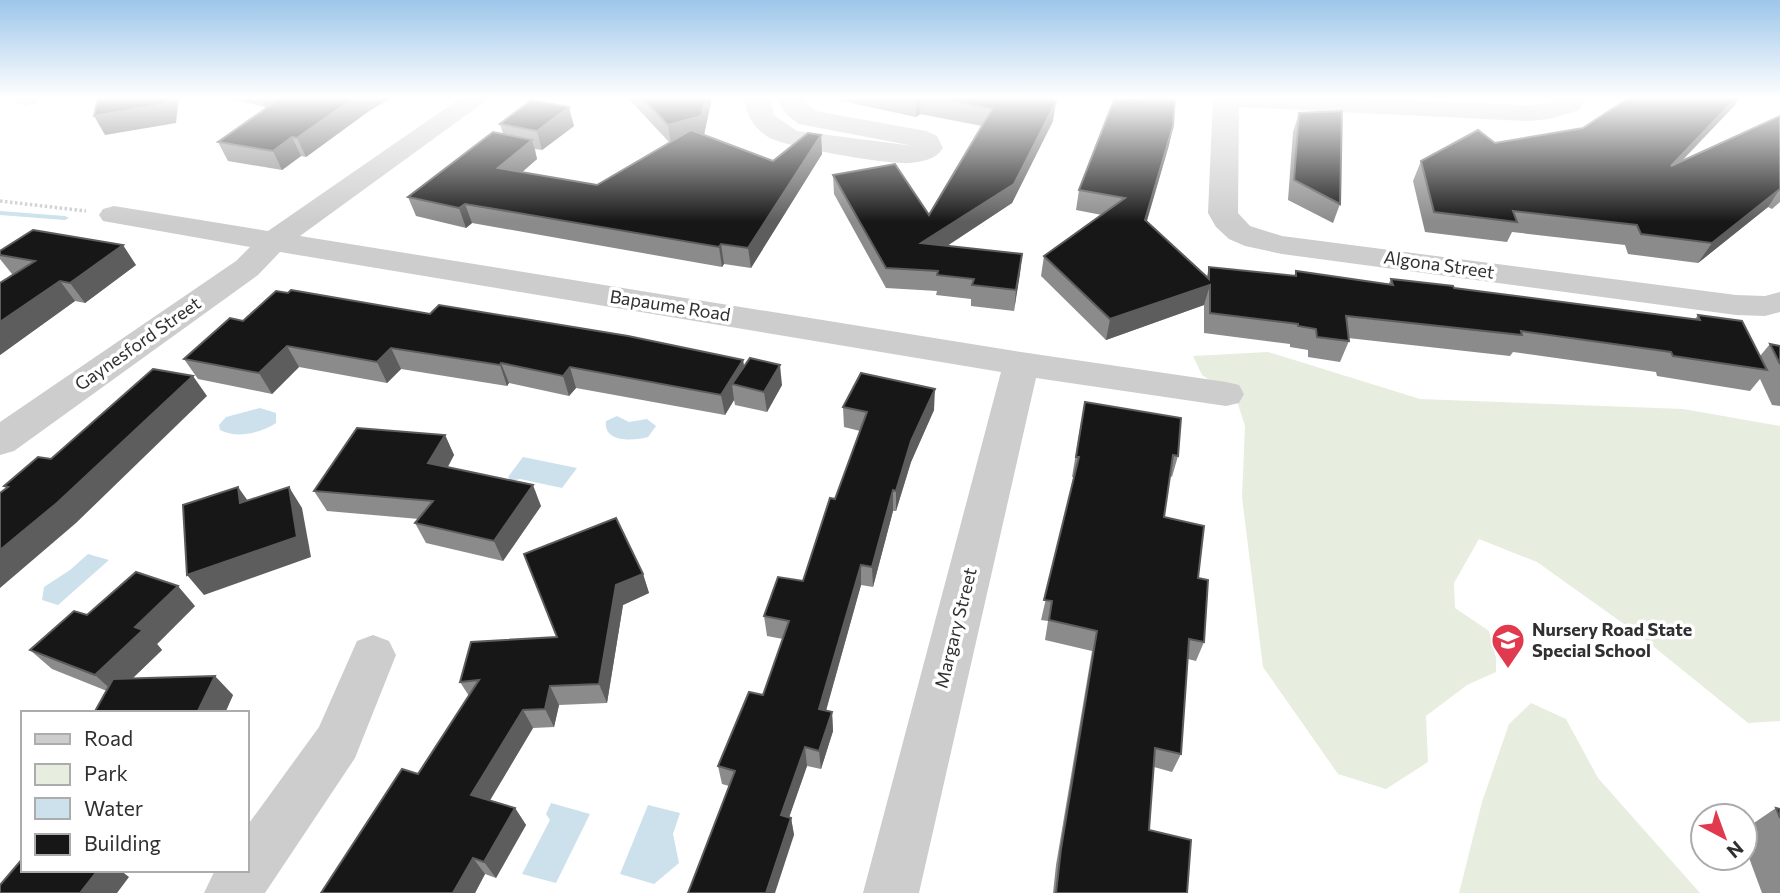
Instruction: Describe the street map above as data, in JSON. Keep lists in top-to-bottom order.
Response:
{
  "streets": {
    "street": [
      "Algona Street",
      "Bapaume Road",
      "Gaynesford Street",
      "Margary Street"
    ]
  },
  "crossings": [
    ["Bapaume Road", "Gaynesford Street"],
    ["Bapaume Road", "Margary Street"]
  ],
  "places": {
    "school or university": ["Nursery Road State Special School"]
  },
  "legend": [
    "Road",
    "Park",
    "Water",
    "Building"
  ],
  "north": "bottom right"
}
